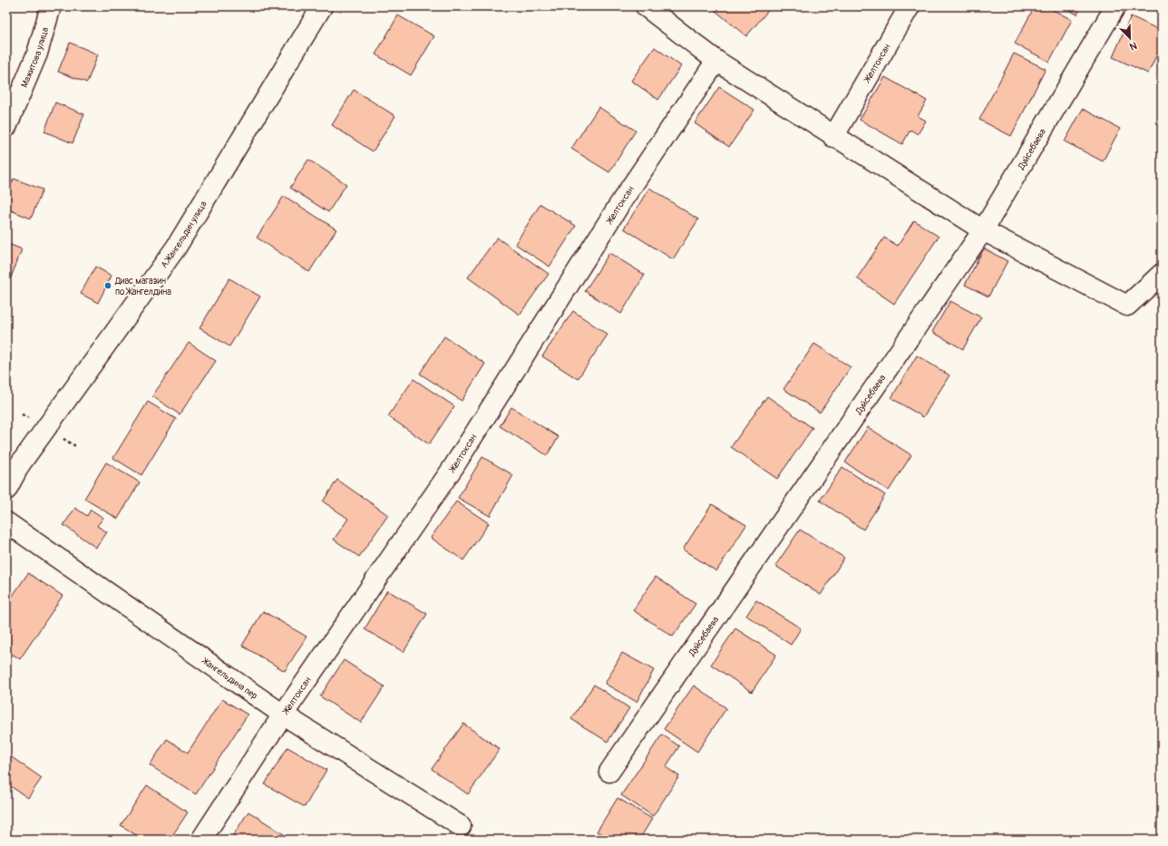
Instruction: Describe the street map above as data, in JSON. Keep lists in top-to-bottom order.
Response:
{
  "streets": {
    "street": [
      "Мажитова улица",
      "Желтоксан",
      "Дуйсебаева",
      "А.Жангельдин улица",
      "Жангельдина пер"
    ]
  },
  "crossings": [
    ["Желтоксан", "Жангельдина пер"]
  ],
  "places": ["Диас магазин по Жангелдина"],
  "north": "bottom right"
}
